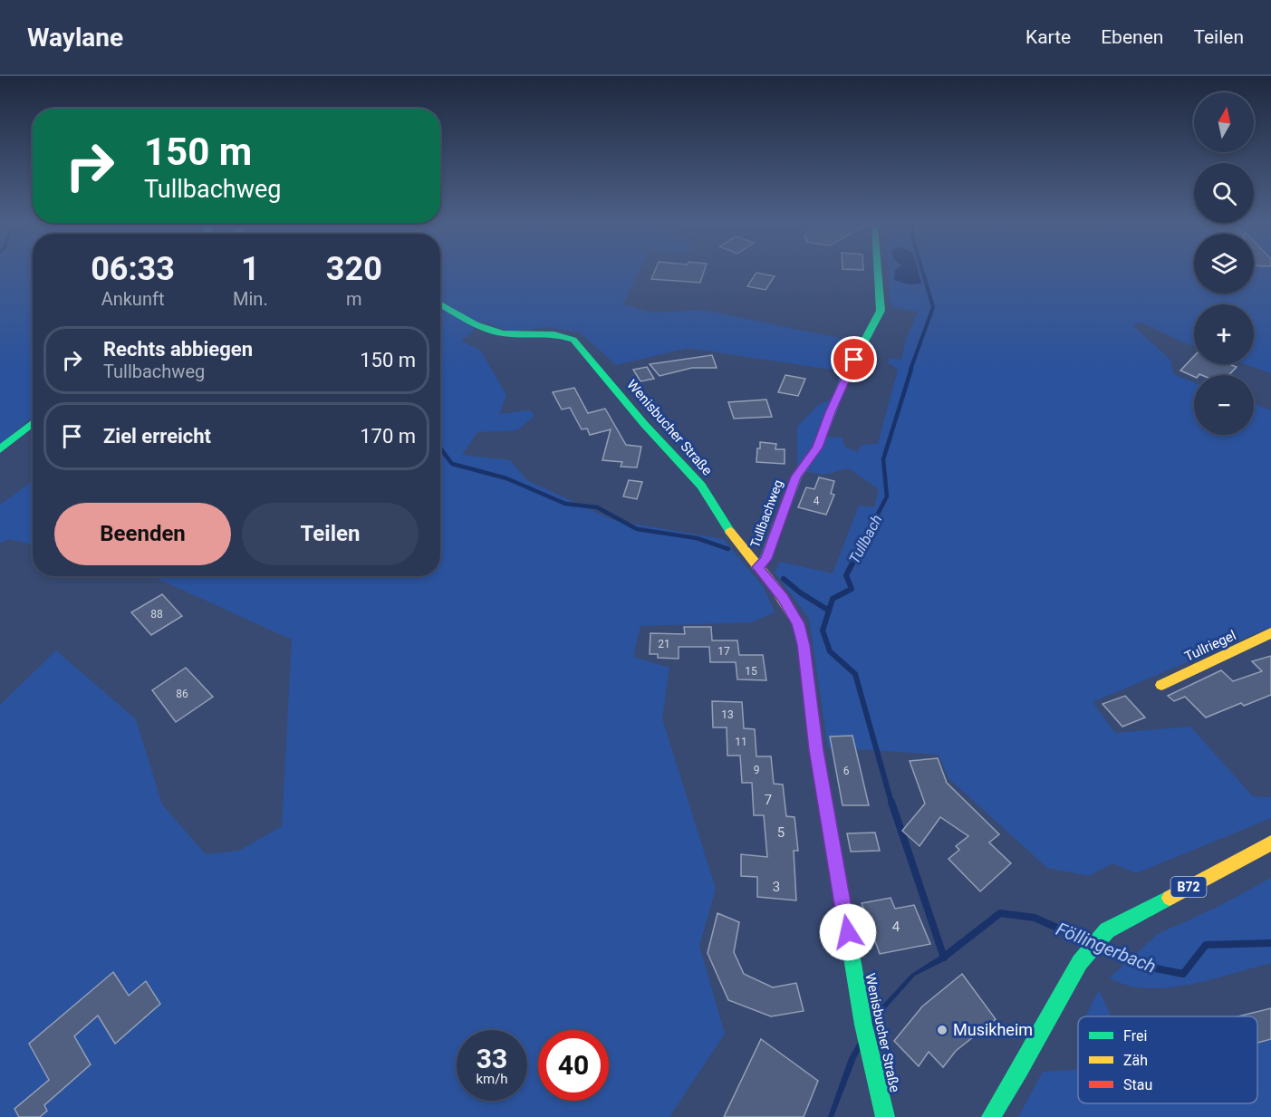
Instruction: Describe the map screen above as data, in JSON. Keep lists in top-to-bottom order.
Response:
{
  "streets": {
    "street": [
      "Wenisbucher Straße",
      "Tullbachweg",
      "Tullriegel",
      "B72"
    ]
  },
  "crossings": [
    ["Wenisbucher Straße", "Tullbachweg"]
  ],
  "water": ["Tullbach", "Föllingerbach"],
  "places": ["Musikheim"],
  "house_numbers": [
    "4",
    "88",
    "21",
    "17",
    "15",
    "86",
    "13",
    "11",
    "9",
    "6",
    "7",
    "5",
    "3",
    "4"
  ],
  "legend": ["Frei", "Zäh", "Stau"],
  "north": "top",
  "page": {
    "header": "Waylane",
    "nav": ["Karte", "Ebenen", "Teilen"],
    "map_buttons": ["+", "−"],
    "turn": ["150 m", "Tullbachweg"],
    "eta": [
      "06:33",
      "Ankunft",
      "1",
      "Min.",
      "320",
      "m"
    ],
    "list": [
      {
        "name": "Rechts abbiegen",
        "note": "Tullbachweg",
        "value": "150 m"
      },
      {
        "name": "Ziel erreicht",
        "value": "170 m"
      }
    ],
    "buttons": ["Beenden", "Teilen"],
    "speed": "33 km/h",
    "limit": "40"
  }
}
